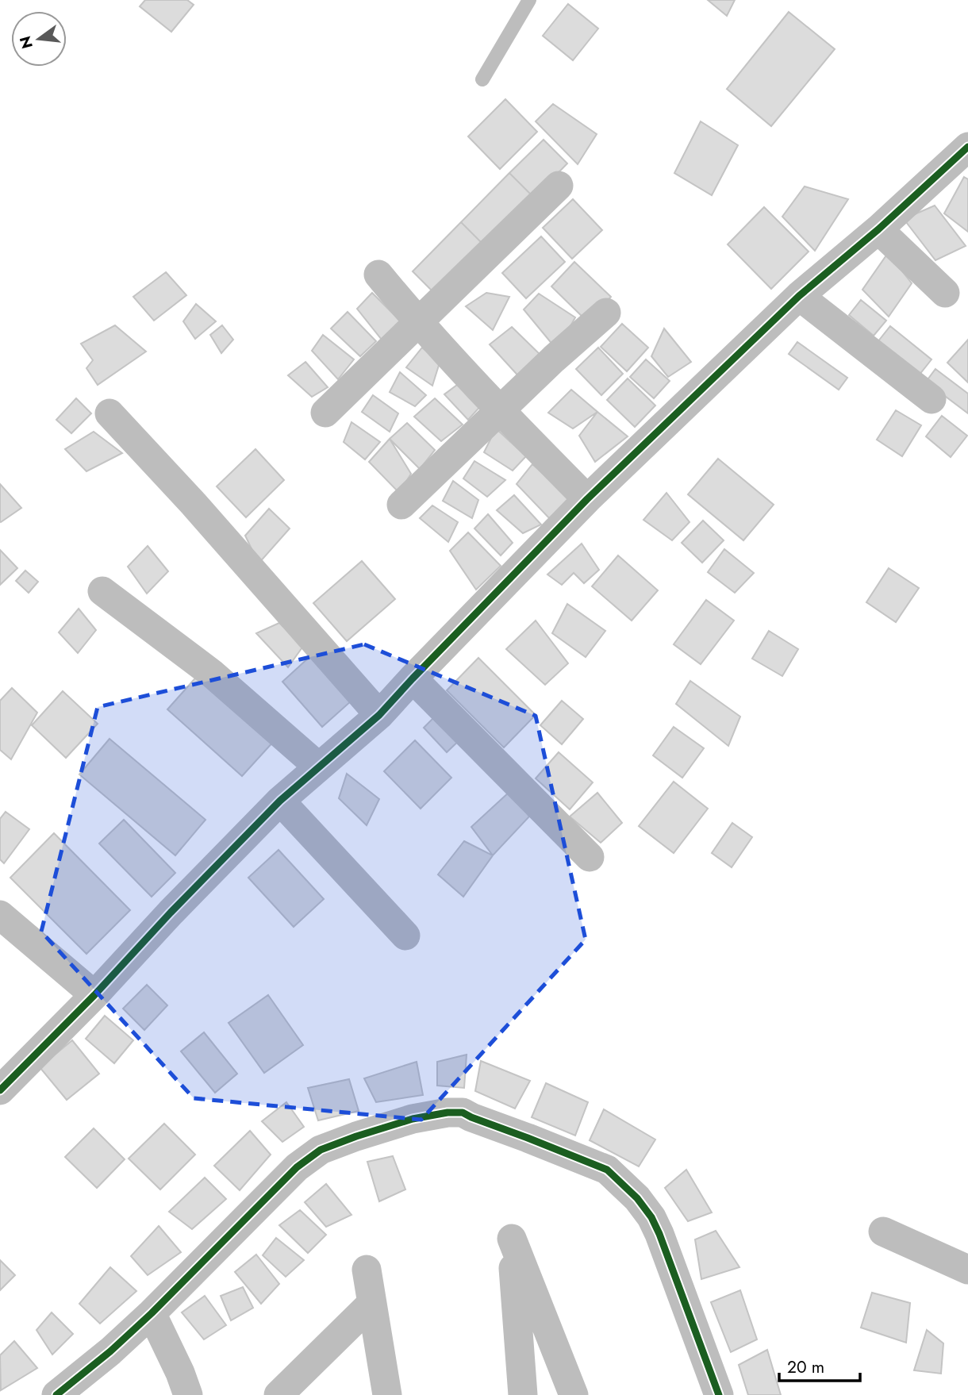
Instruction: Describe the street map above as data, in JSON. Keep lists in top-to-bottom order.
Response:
{
  "scale_bar": "20 m",
  "north": "left"
}
